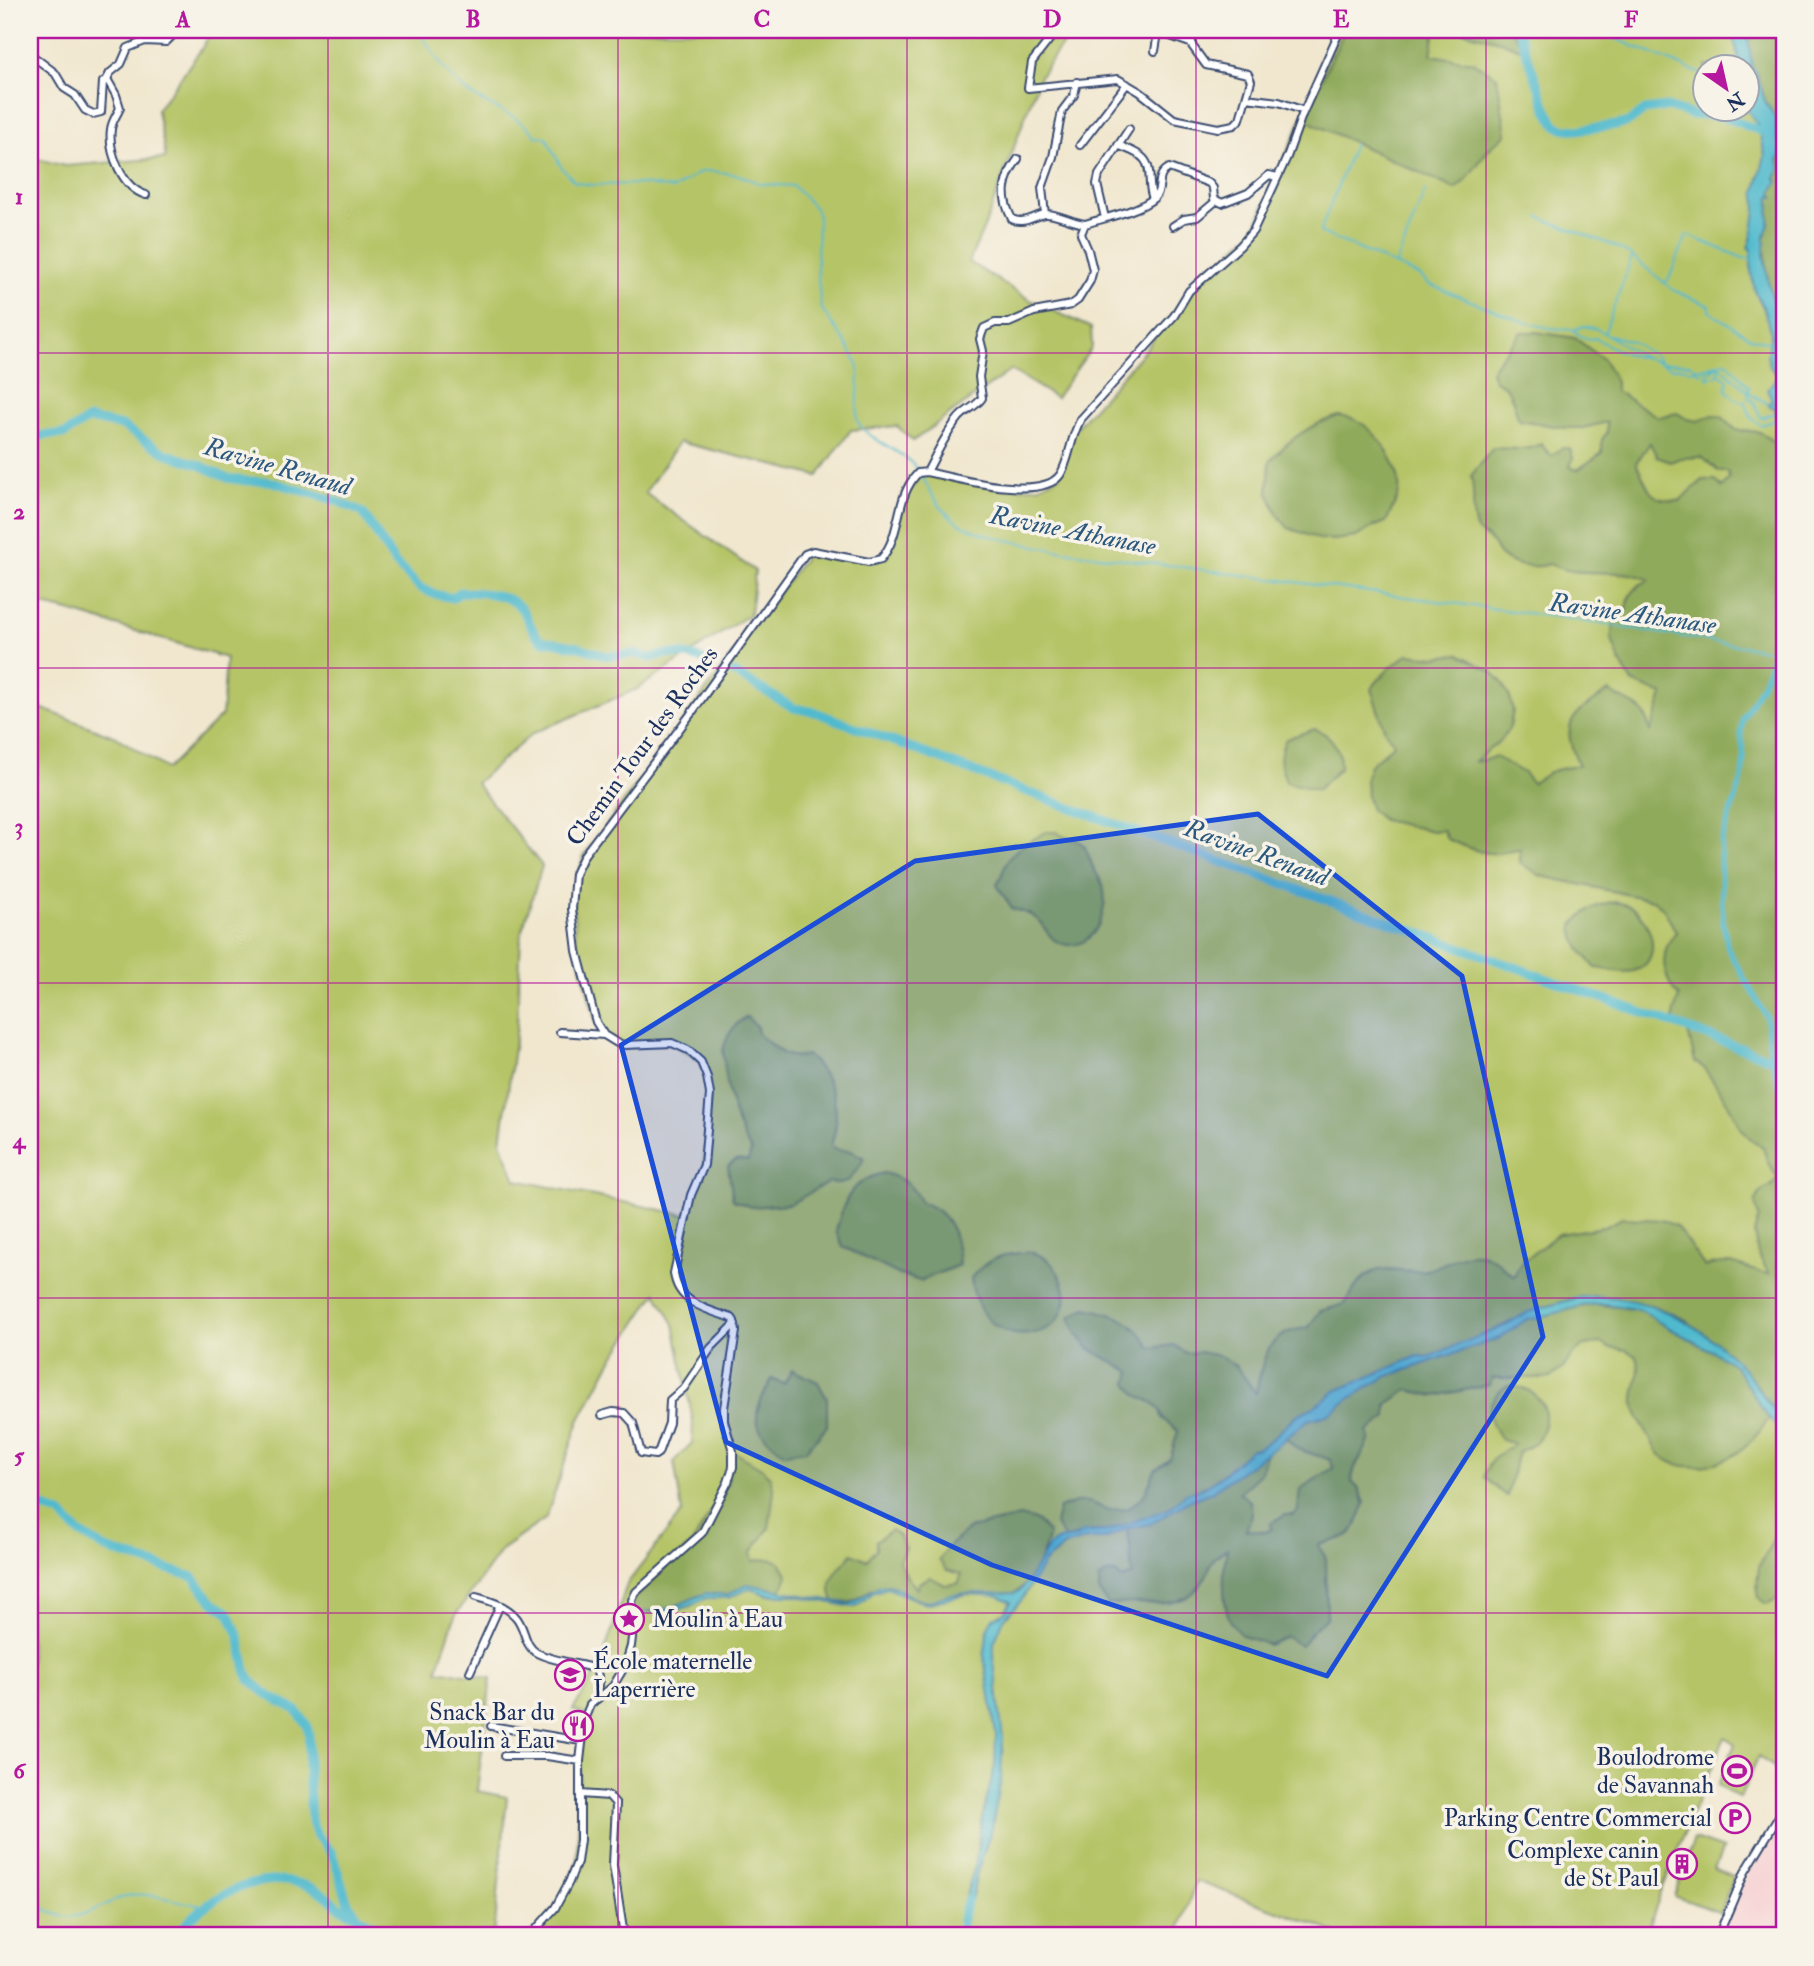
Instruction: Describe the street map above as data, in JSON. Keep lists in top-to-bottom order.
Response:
{
  "streets": {
    "street": ["Chemin Tour des Roches"]
  },
  "water": ["Ravine Renaud", "Ravine Athanase"],
  "places": {
    "place": ["Moulin à Eau"],
    "school or university": ["École maternelle Laperrière"],
    "restaurant": ["Snack Bar du Moulin à Eau"],
    "sports": ["Boulodrome de Savannah"],
    "parking": ["Parking Centre Commercial"],
    "building": ["Complexe canin de St Paul"]
  },
  "north": "bottom right",
  "grid": {
    "columns": [
      "A",
      "B",
      "C",
      "D",
      "E",
      "F"
    ],
    "rows": [
      "1",
      "2",
      "3",
      "4",
      "5",
      "6"
    ]
  }
}
